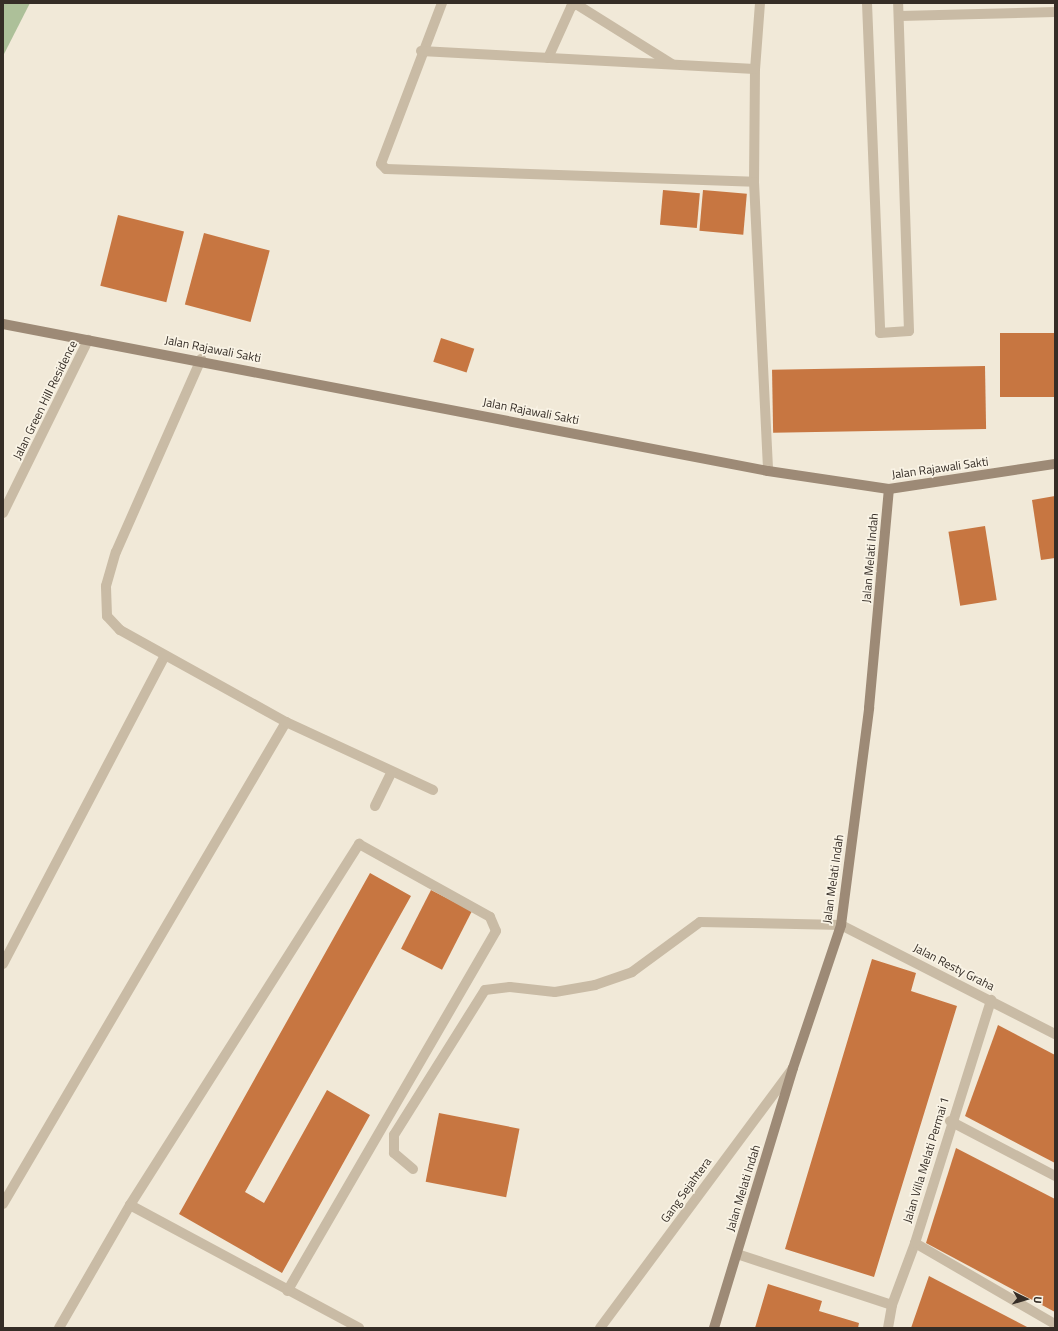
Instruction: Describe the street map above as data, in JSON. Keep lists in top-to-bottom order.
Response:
{
  "streets": {
    "main road": ["Jalan Rajawali Sakti", "Jalan Melati Indah"],
    "street": [
      "Jalan Green Hill Residence",
      "Jalan Resty Graha",
      "Jalan Villa Melati Permai 1",
      "Gang Sejahtera"
    ]
  },
  "crossings": [
    ["Jalan Rajawali Sakti", "Jalan Green Hill Residence"],
    ["Jalan Rajawali Sakti", "Jalan Melati Indah"],
    ["Jalan Melati Indah", "Jalan Resty Graha"],
    ["Jalan Melati Indah", "Gang Sejahtera"],
    ["Jalan Resty Graha", "Jalan Villa Melati Permai 1"]
  ],
  "north": "right"
}
